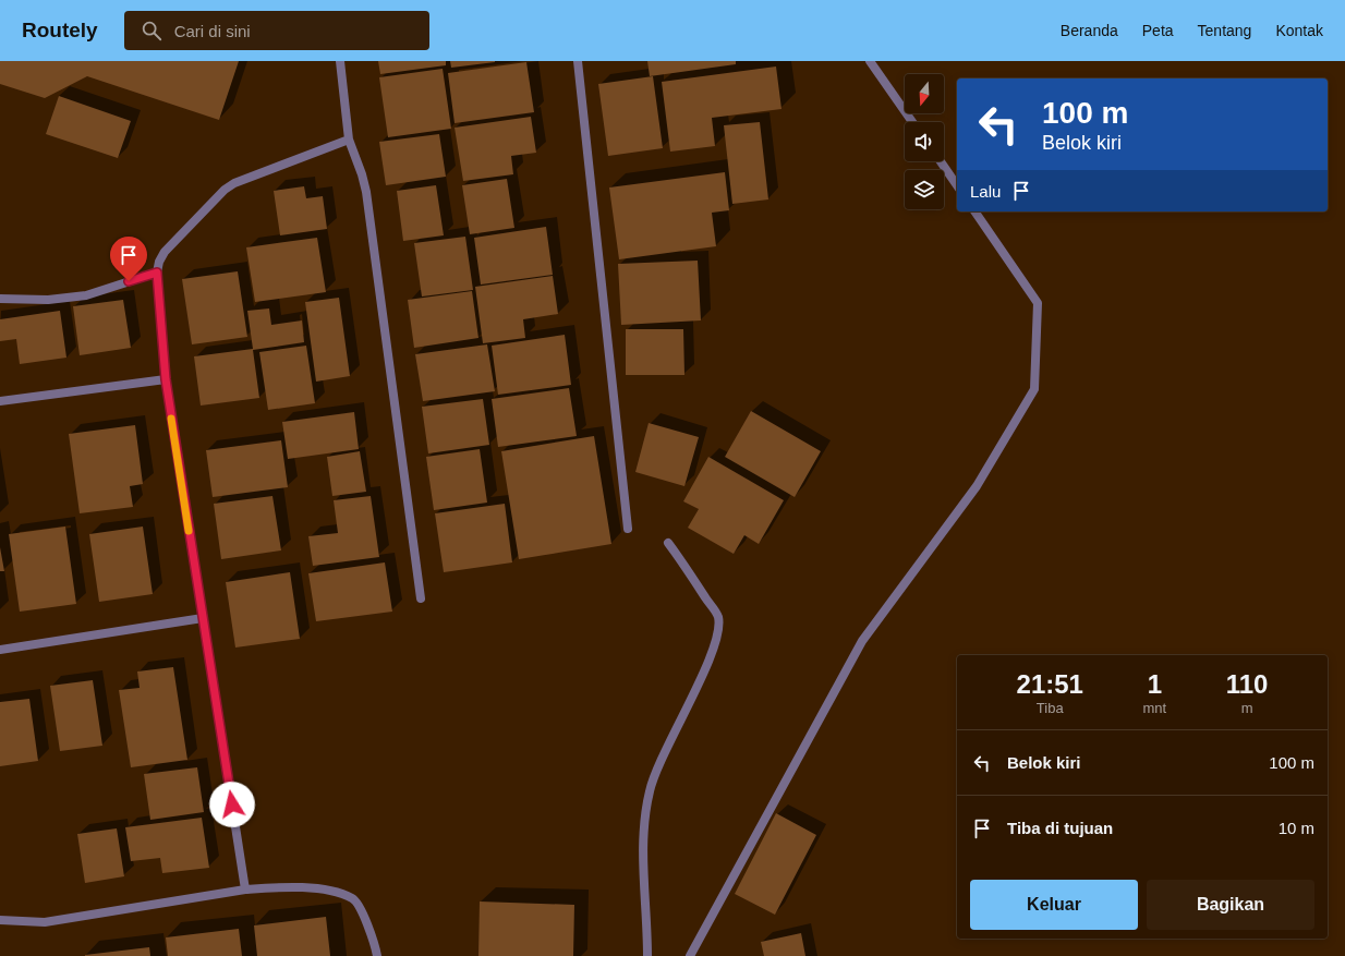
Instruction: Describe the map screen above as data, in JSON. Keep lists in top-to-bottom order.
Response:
{
  "north": "bottom",
  "page": {
    "header": "Routely",
    "search": "Cari di sini",
    "nav": [
      "Beranda",
      "Peta",
      "Tentang",
      "Kontak"
    ],
    "turn": ["100 m", "Belok kiri"],
    "then": "Lalu",
    "eta": [
      "21:51",
      "Tiba",
      "1",
      "mnt",
      "110",
      "m"
    ],
    "list": [
      {
        "name": "Belok kiri",
        "value": "100 m"
      },
      {
        "name": "Tiba di tujuan",
        "value": "10 m"
      }
    ],
    "buttons": ["Keluar", "Bagikan"]
  }
}
